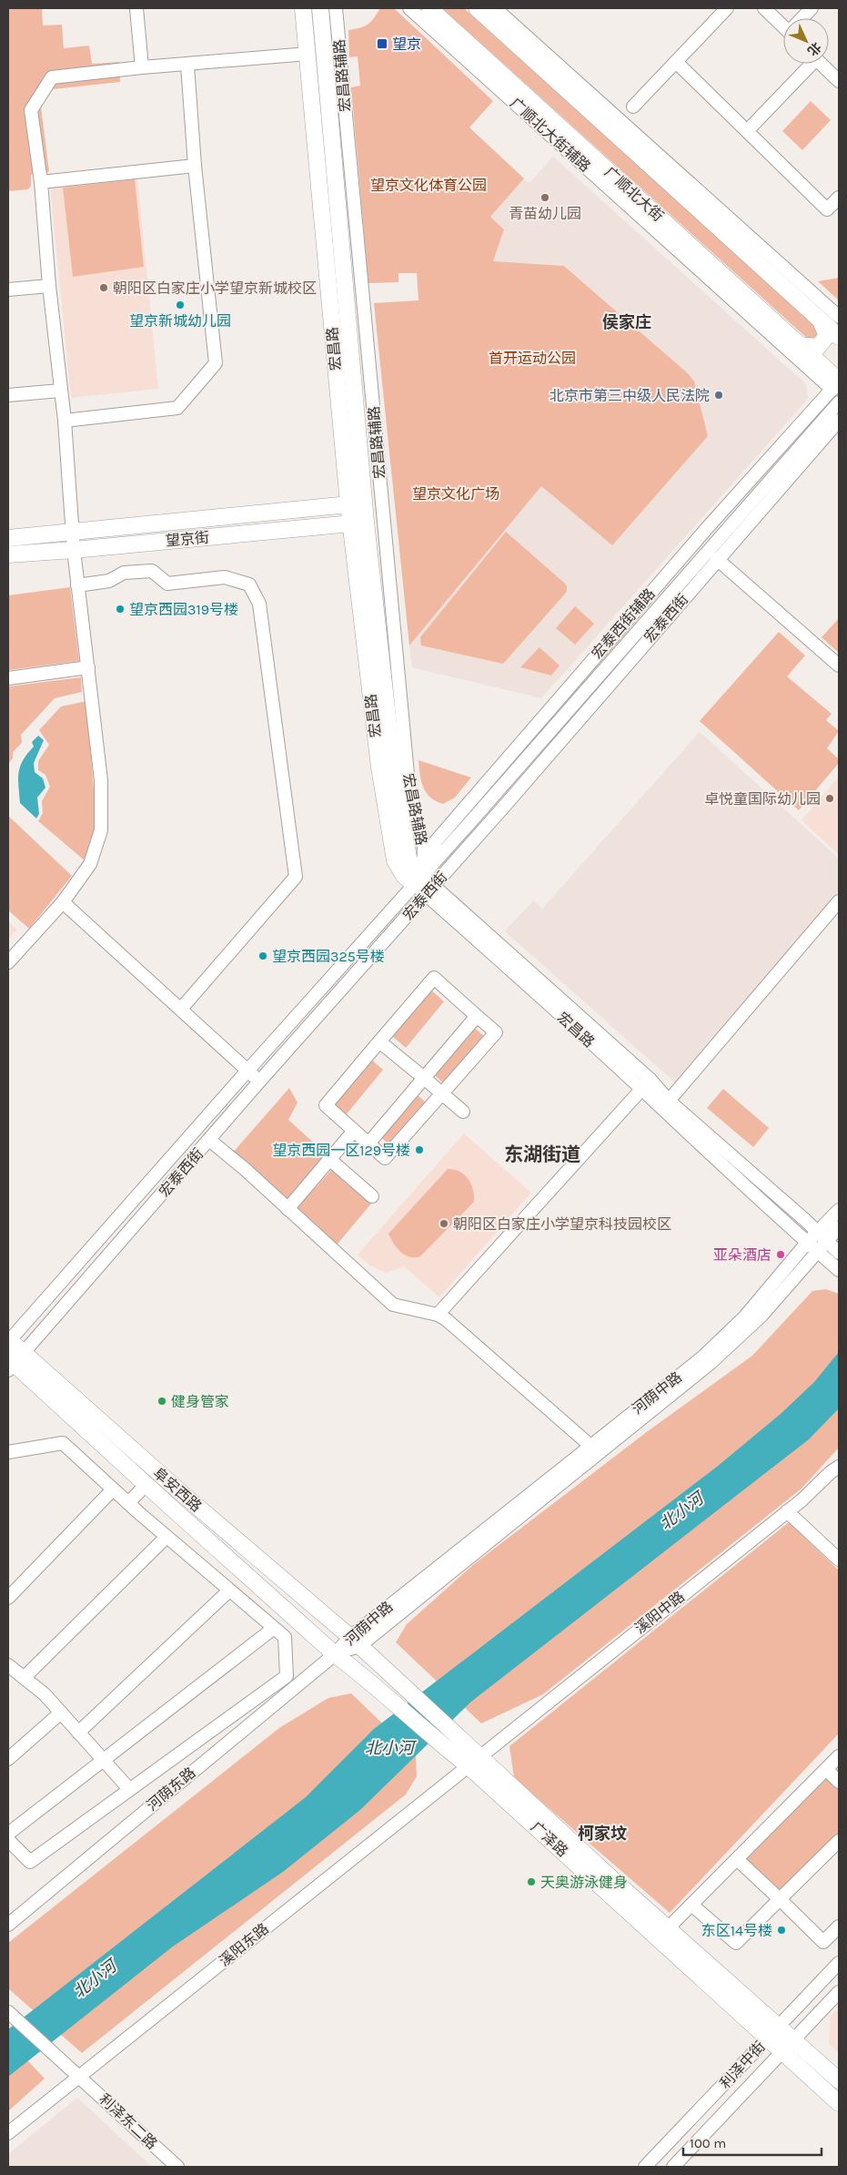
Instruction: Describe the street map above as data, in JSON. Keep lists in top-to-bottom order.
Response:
{
  "streets": {
    "main road": [
      "广顺北大街",
      "宏昌路",
      "望京街",
      "阜安西路",
      "广泽路"
    ],
    "street": [
      "宏昌路辅路",
      "广顺北大街辅路",
      "宏泰西街",
      "宏泰西街辅路",
      "河荫中路",
      "溪阳中路",
      "河荫东路",
      "溪阳东路",
      "利泽中街",
      "利泽东二路"
    ]
  },
  "crossings": [
    ["宏昌路辅路", "宏昌路"],
    ["宏昌路辅路", "宏泰西街"],
    ["宏昌路辅路", "宏泰西街辅路"],
    ["广顺北大街辅路", "广顺北大街"],
    ["广顺北大街辅路", "宏泰西街辅路"],
    ["广顺北大街", "宏泰西街辅路"],
    ["宏昌路", "望京街"],
    ["宏昌路", "宏泰西街"],
    ["宏昌路", "宏泰西街辅路"],
    ["宏昌路", "河荫中路"],
    ["宏泰西街", "宏泰西街辅路"],
    ["宏泰西街", "阜安西路"],
    ["河荫中路", "阜安西路"],
    ["河荫中路", "河荫东路"],
    ["河荫中路", "广泽路"],
    ["阜安西路", "河荫东路"],
    ["阜安西路", "广泽路"],
    ["溪阳中路", "广泽路"],
    ["溪阳中路", "溪阳东路"],
    ["河荫东路", "广泽路"],
    ["广泽路", "溪阳东路"],
    ["广泽路", "利泽中街"],
    ["溪阳东路", "利泽东二路"]
  ],
  "districts": ["侯家庄", "东湖街道", "柯家坟"],
  "water": ["北小河"],
  "parks": ["望京文化体育公园", "首开运动公园", "望京文化广场"],
  "places": {
    "transit": ["望京"],
    "other": [
      "青苗幼儿园",
      "朝阳区白家庄小学望京新城校区",
      "望京新城幼儿园",
      "北京市第三中级人民法院",
      "望京西园319号楼",
      "卓悦童国际幼儿园",
      "望京西园325号楼",
      "望京西园一区129号楼",
      "朝阳区白家庄小学望京科技园校区",
      "亚朵酒店",
      "健身管家",
      "天奥游泳健身",
      "东区14号楼"
    ]
  },
  "scale_bar": "100 m",
  "north": "bottom right"
}
